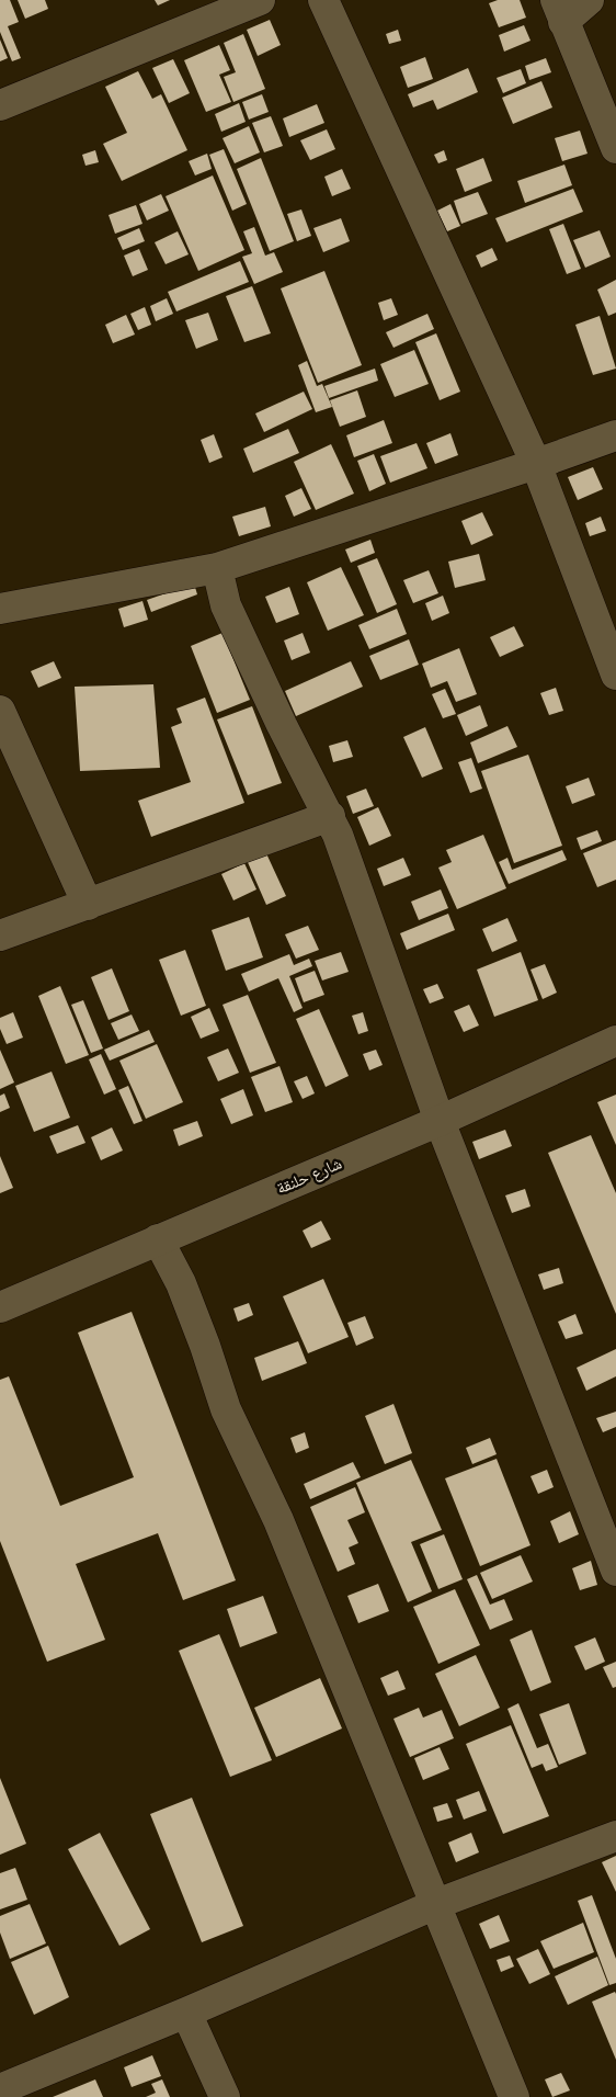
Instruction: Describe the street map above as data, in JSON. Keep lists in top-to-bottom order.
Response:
{
  "streets": {
    "street": ["شارع حلنقة"]
  }
}
